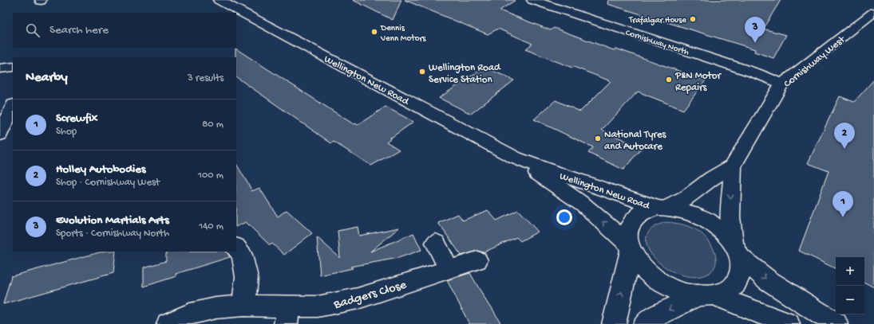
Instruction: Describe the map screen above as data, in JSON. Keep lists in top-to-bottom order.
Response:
{
  "streets": {
    "street": [
      "Cornishway North",
      "Cornishway West",
      "Wellington New Road",
      "Badgers Close"
    ]
  },
  "crossings": [
    ["Cornishway North", "Cornishway West"],
    ["Cornishway West", "Wellington New Road"]
  ],
  "places": [
    "Trafalgar House",
    "Dennis Venn Motors",
    "Wellington Road Service Station",
    "P&N Motor Repairs",
    "National Tyres and Autocare"
  ],
  "page": {
    "search": "Search here",
    "pins": ["3", "2", "1"],
    "heading": ["Nearby", "3 results"],
    "list": [
      {
        "mark": "1",
        "name": "Screwfix",
        "note": "Shop",
        "value": "80 m"
      },
      {
        "mark": "2",
        "name": "Holley Autobodies",
        "note": "Shop · Cornishway West",
        "value": "100 m"
      },
      {
        "mark": "3",
        "name": "Evolution Martials Arts",
        "note": "Sports · Cornishway North",
        "value": "140 m"
      }
    ],
    "map_buttons": ["+", "−"]
  }
}
